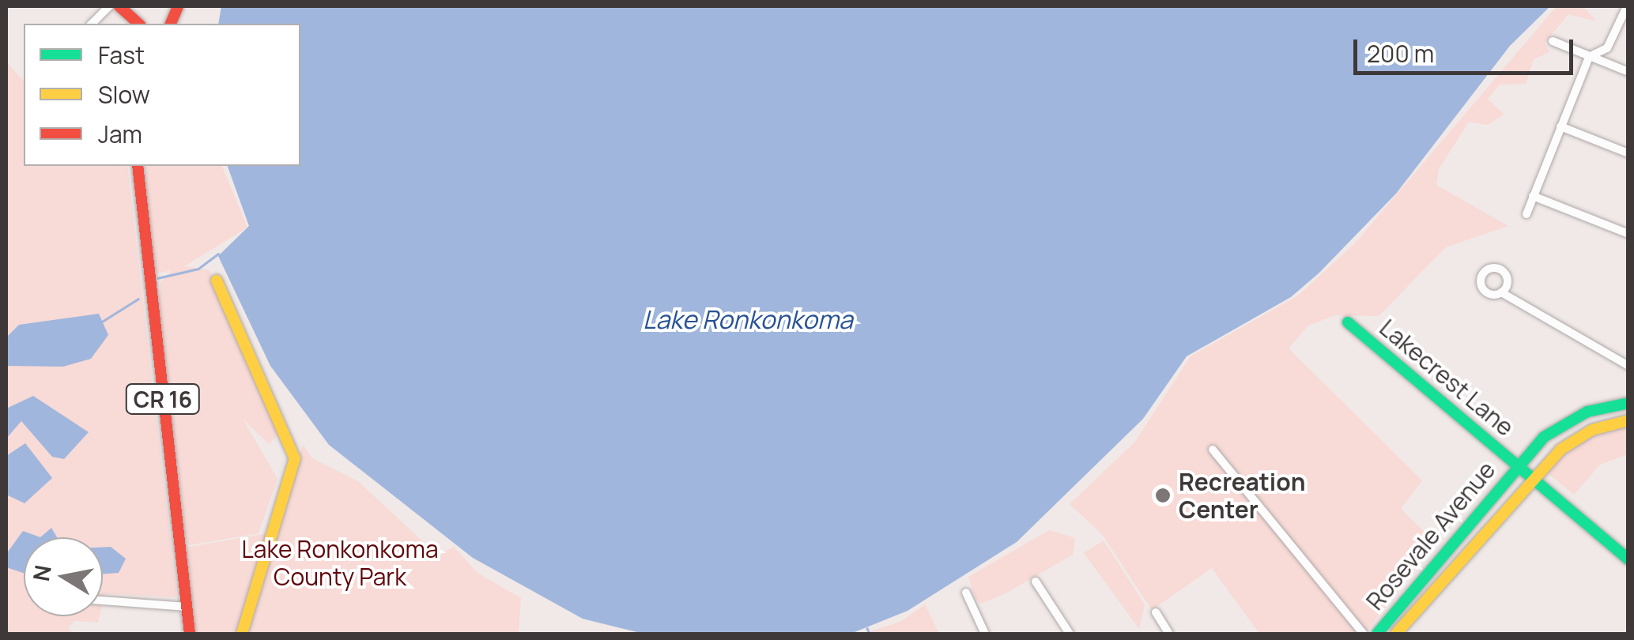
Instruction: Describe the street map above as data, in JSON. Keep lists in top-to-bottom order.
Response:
{
  "streets": {
    "main road": ["Lakecrest Lane", "CR 16", "Rosevale Avenue"]
  },
  "crossings": [
    ["Lakecrest Lane", "Rosevale Avenue"]
  ],
  "water": ["Lake Ronkonkoma"],
  "parks": ["Lake Ronkonkoma County Park"],
  "places": ["Recreation Center"],
  "legend": ["Fast", "Slow", "Jam"],
  "scale_bar": "200 m",
  "north": "left"
}
